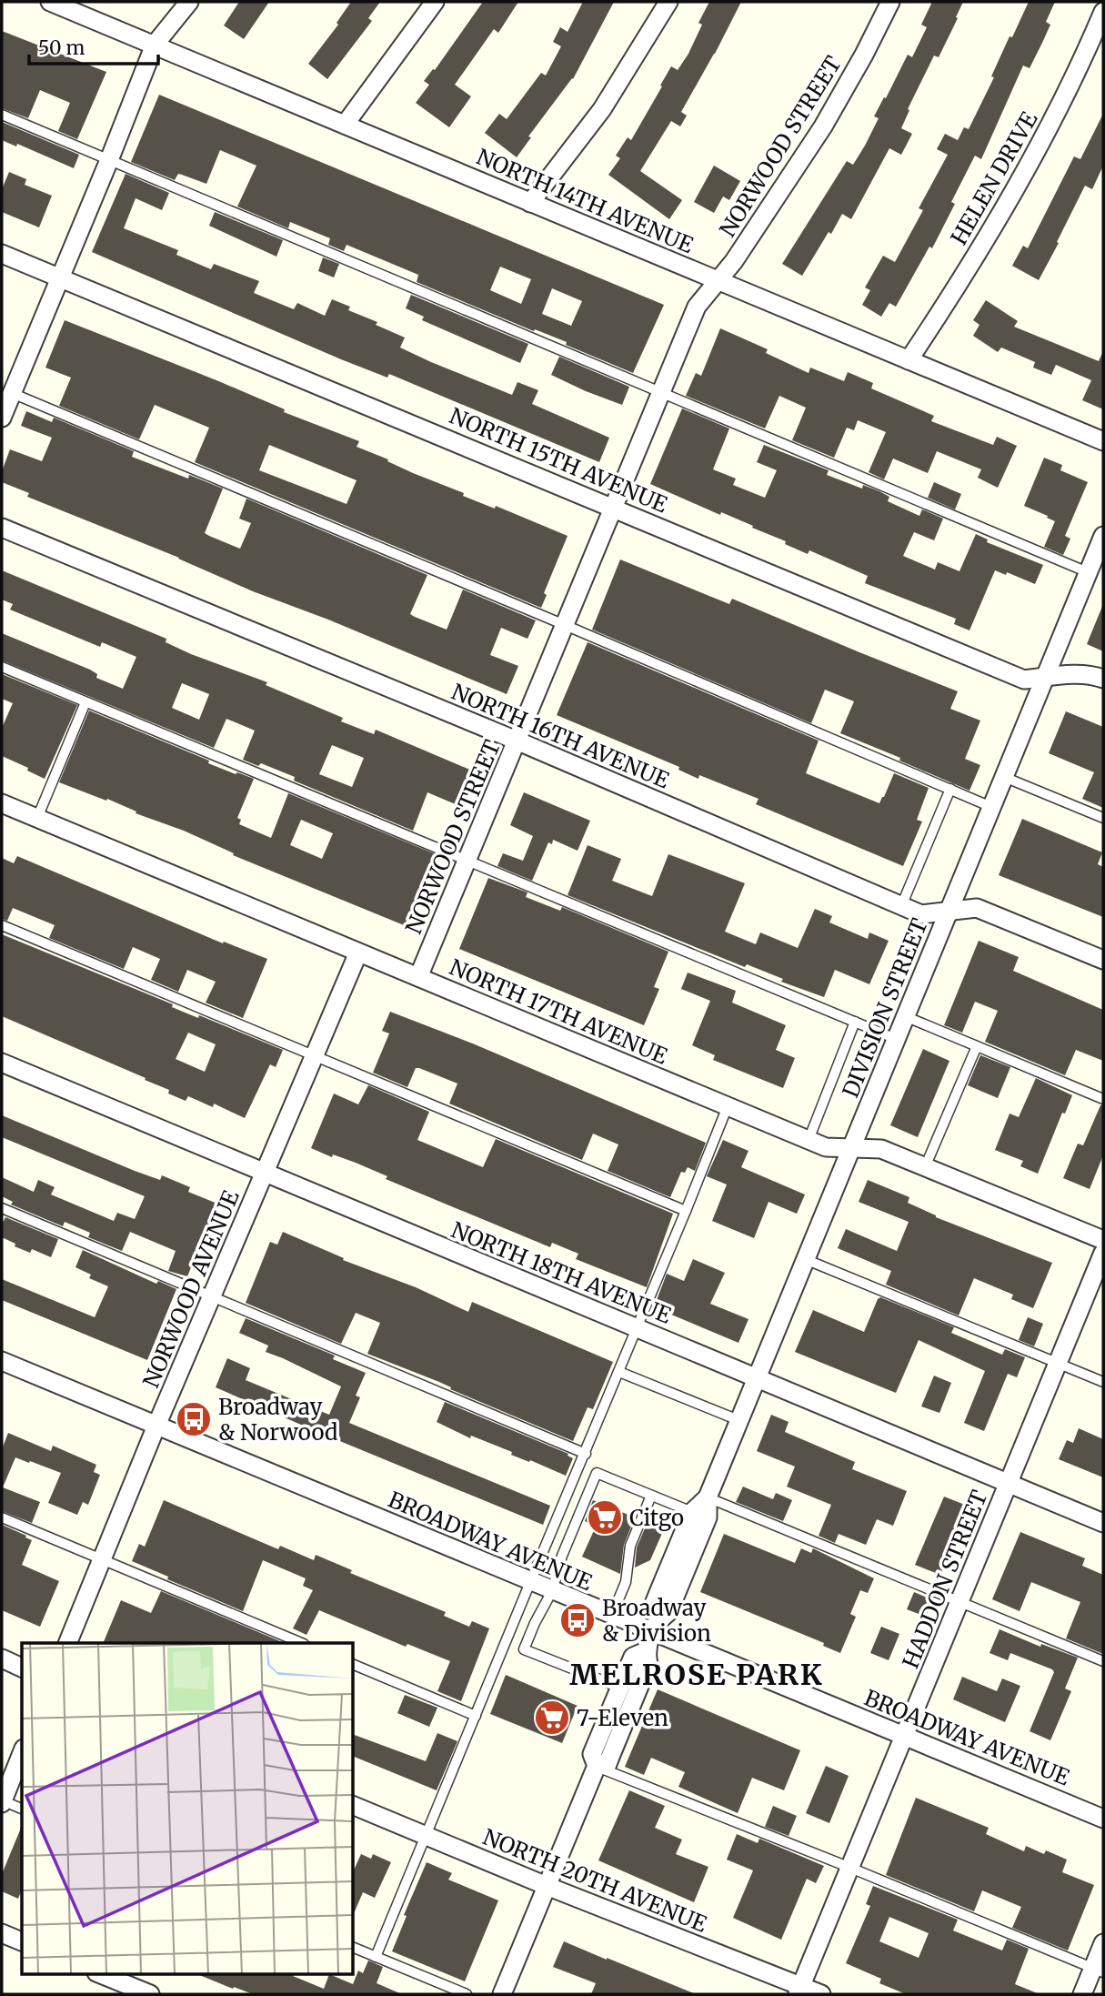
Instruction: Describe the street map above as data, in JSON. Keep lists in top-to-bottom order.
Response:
{
  "streets": {
    "street": [
      "NORWOOD STREET",
      "HELEN DRIVE",
      "NORTH 14TH AVENUE",
      "NORTH 15TH AVENUE",
      "NORTH 16TH AVENUE",
      "DIVISION STREET",
      "NORTH 17TH AVENUE",
      "NORTH 18TH AVENUE",
      "NORWOOD AVENUE",
      "BROADWAY AVENUE",
      "HADDON STREET",
      "NORTH 20TH AVENUE"
    ]
  },
  "crossings": [
    ["NORWOOD STREET", "NORTH 14TH AVENUE"],
    ["NORWOOD STREET", "NORTH 15TH AVENUE"],
    ["NORWOOD STREET", "NORTH 16TH AVENUE"],
    ["NORWOOD STREET", "NORTH 17TH AVENUE"],
    ["HELEN DRIVE", "NORTH 14TH AVENUE"],
    ["NORTH 15TH AVENUE", "DIVISION STREET"],
    ["NORTH 16TH AVENUE", "DIVISION STREET"],
    ["DIVISION STREET", "NORTH 17TH AVENUE"],
    ["DIVISION STREET", "NORTH 18TH AVENUE"],
    ["DIVISION STREET", "BROADWAY AVENUE"],
    ["DIVISION STREET", "NORTH 20TH AVENUE"],
    ["NORTH 17TH AVENUE", "NORWOOD AVENUE"],
    ["NORTH 18TH AVENUE", "NORWOOD AVENUE"],
    ["NORTH 18TH AVENUE", "HADDON STREET"],
    ["NORWOOD AVENUE", "BROADWAY AVENUE"],
    ["BROADWAY AVENUE", "HADDON STREET"],
    ["HADDON STREET", "NORTH 20TH AVENUE"]
  ],
  "districts": ["MELROSE PARK"],
  "places": {
    "bus stop": ["Broadway & Norwood", "Broadway & Division"],
    "supermarket": ["Citgo", "7-Eleven"]
  },
  "scale_bar": "50 m"
}
